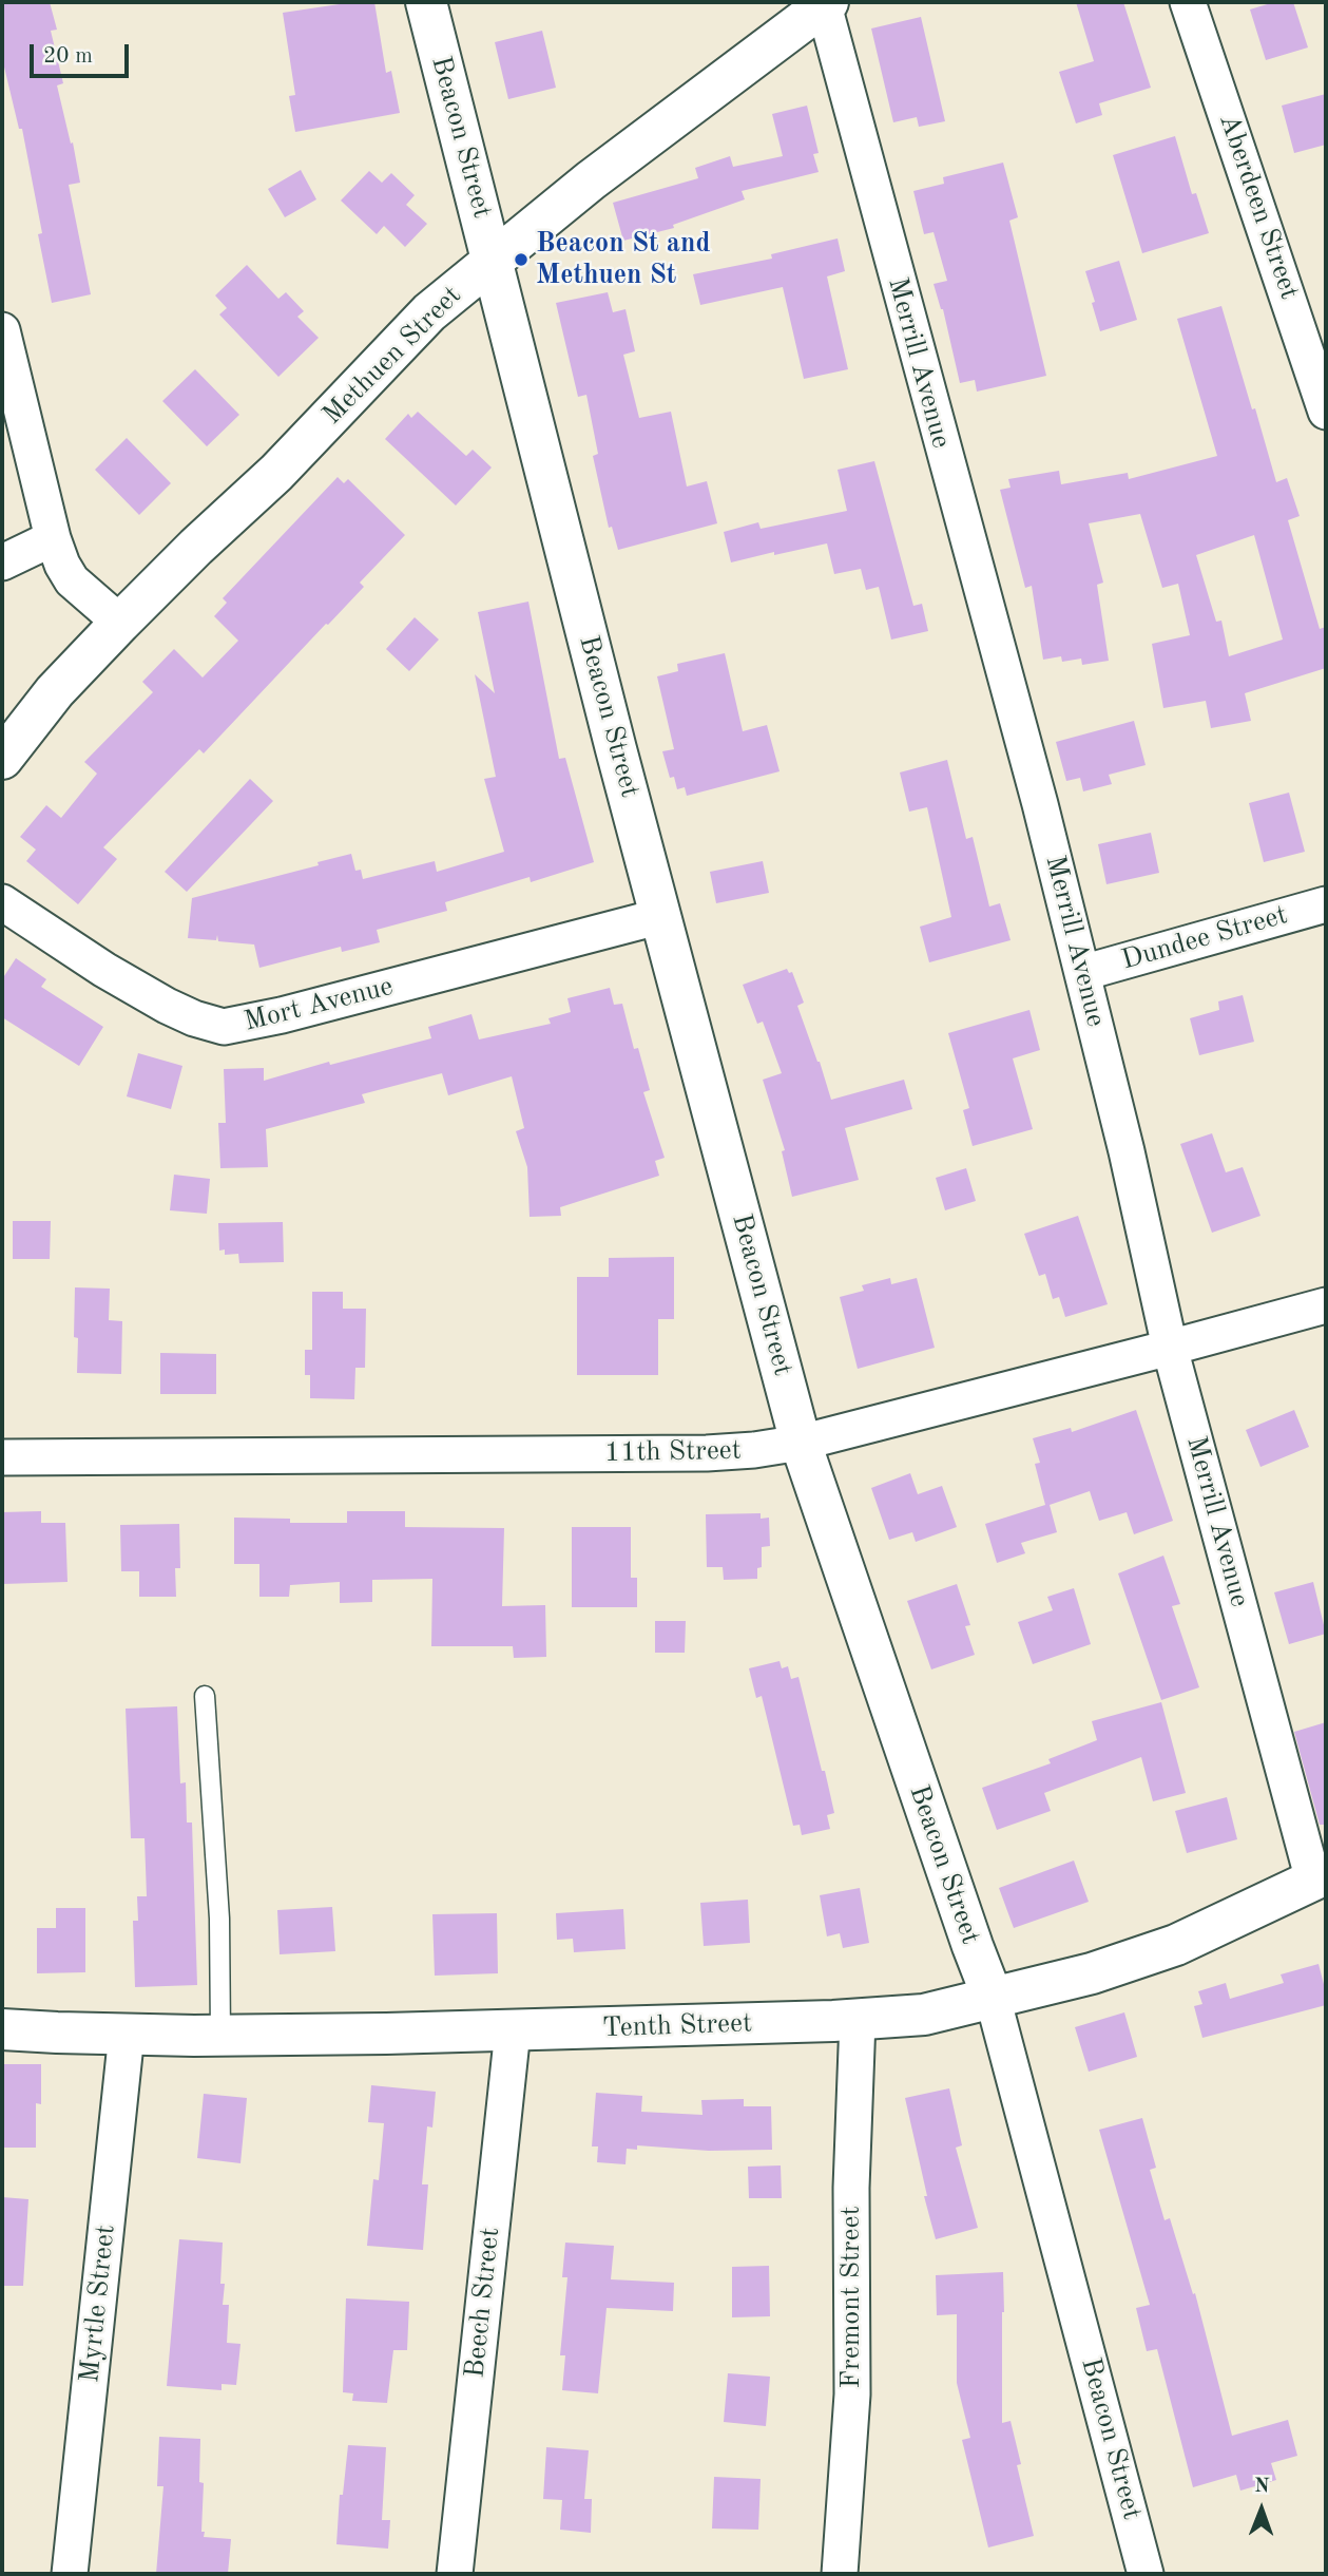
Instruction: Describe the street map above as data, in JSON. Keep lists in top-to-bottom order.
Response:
{
  "streets": {
    "street": [
      "Beacon Street",
      "Aberdeen Street",
      "Methuen Street",
      "Merrill Avenue",
      "Dundee Street",
      "Mort Avenue",
      "11th Street",
      "Tenth Street",
      "Fremont Street",
      "Beech Street",
      "Myrtle Street"
    ]
  },
  "crossings": [
    ["Beacon Street", "Methuen Street"],
    ["Beacon Street", "Mort Avenue"],
    ["Beacon Street", "11th Street"],
    ["Beacon Street", "Tenth Street"],
    ["Methuen Street", "Merrill Avenue"],
    ["Merrill Avenue", "Dundee Street"],
    ["Merrill Avenue", "11th Street"],
    ["Merrill Avenue", "Tenth Street"],
    ["Tenth Street", "Fremont Street"],
    ["Tenth Street", "Beech Street"],
    ["Tenth Street", "Myrtle Street"]
  ],
  "places": ["Beacon St and Methuen St"],
  "scale_bar": "20 m",
  "north": "top"
}
